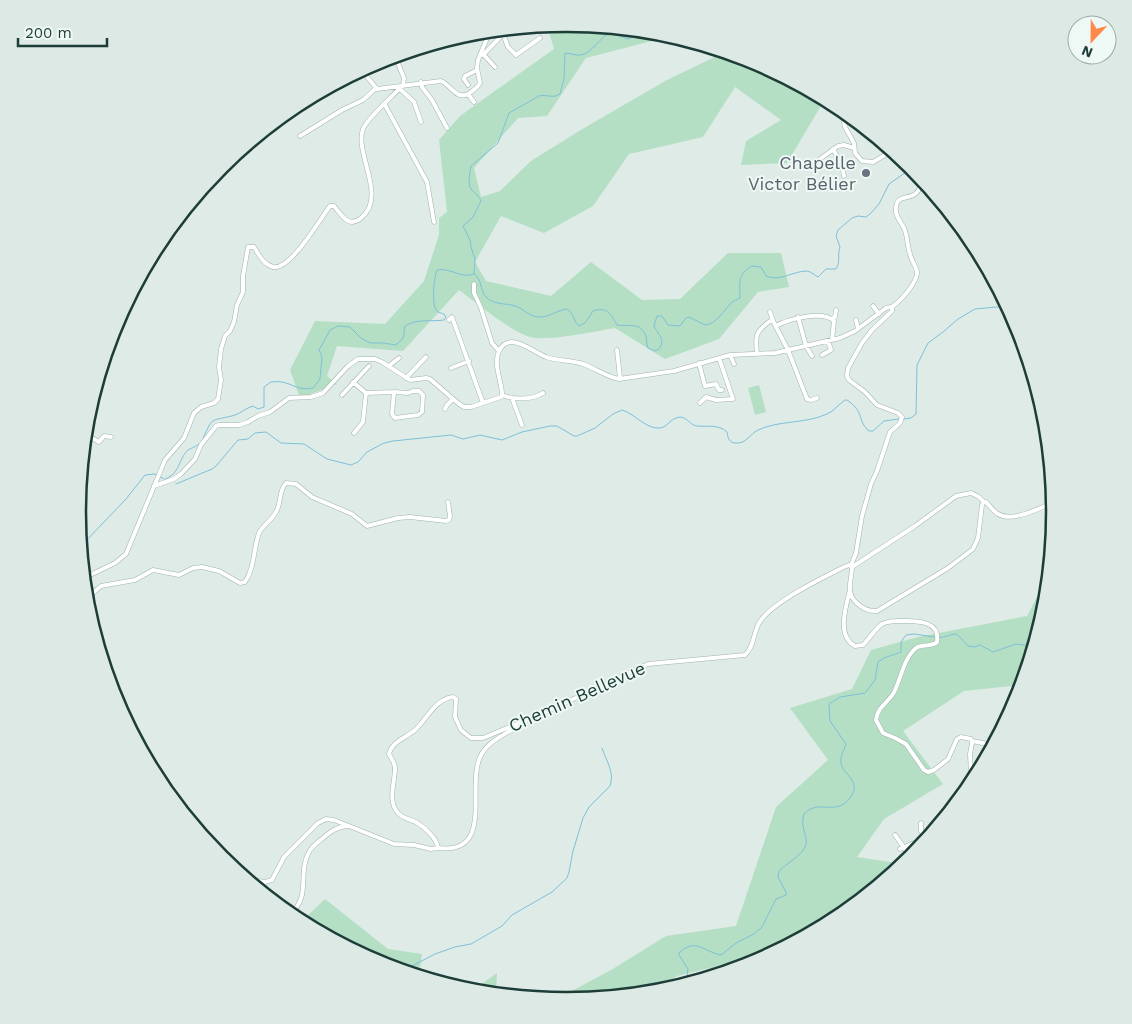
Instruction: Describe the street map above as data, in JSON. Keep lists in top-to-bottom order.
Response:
{
  "streets": {
    "street": ["Chemin Bellevue"]
  },
  "places": ["Chapelle Victor Bélier"],
  "scale_bar": "200 m",
  "north": "bottom"
}
